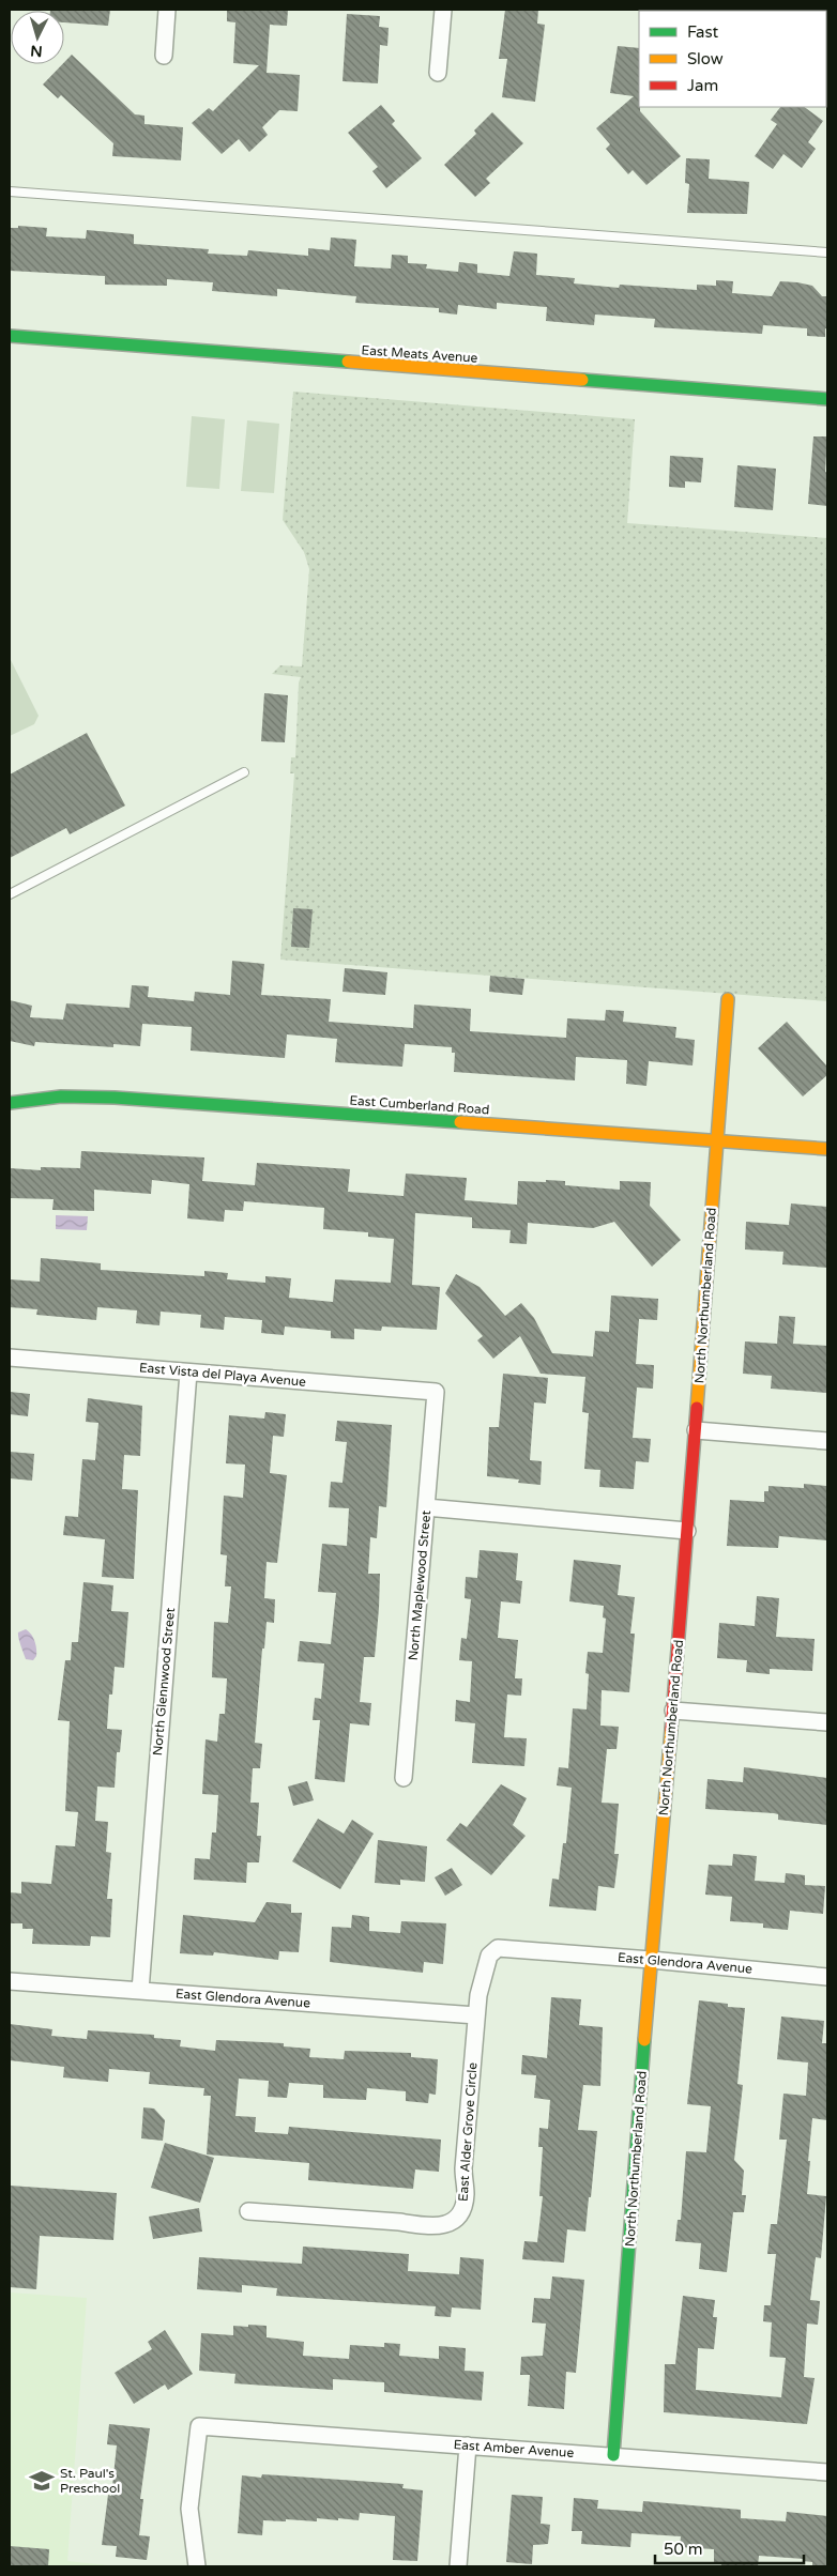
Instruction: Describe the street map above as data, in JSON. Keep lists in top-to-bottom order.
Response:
{
  "streets": {
    "street": [
      "East Meats Avenue",
      "East Cumberland Road",
      "North Northumberland Road",
      "East Vista del Playa Avenue",
      "North Maplewood Street",
      "North Glennwood Street",
      "East Glendora Avenue",
      "East Alder Grove Circle",
      "East Amber Avenue"
    ]
  },
  "crossings": [
    ["East Cumberland Road", "North Northumberland Road"],
    ["North Northumberland Road", "East Glendora Avenue"],
    ["North Northumberland Road", "East Amber Avenue"],
    ["East Vista del Playa Avenue", "North Maplewood Street"],
    ["East Vista del Playa Avenue", "North Glennwood Street"],
    ["North Glennwood Street", "East Glendora Avenue"],
    ["East Glendora Avenue", "East Alder Grove Circle"]
  ],
  "places": {
    "school or university": ["St. Paul's Preschool"]
  },
  "legend": ["Fast", "Slow", "Jam"],
  "scale_bar": "50 m",
  "north": "bottom"
}
